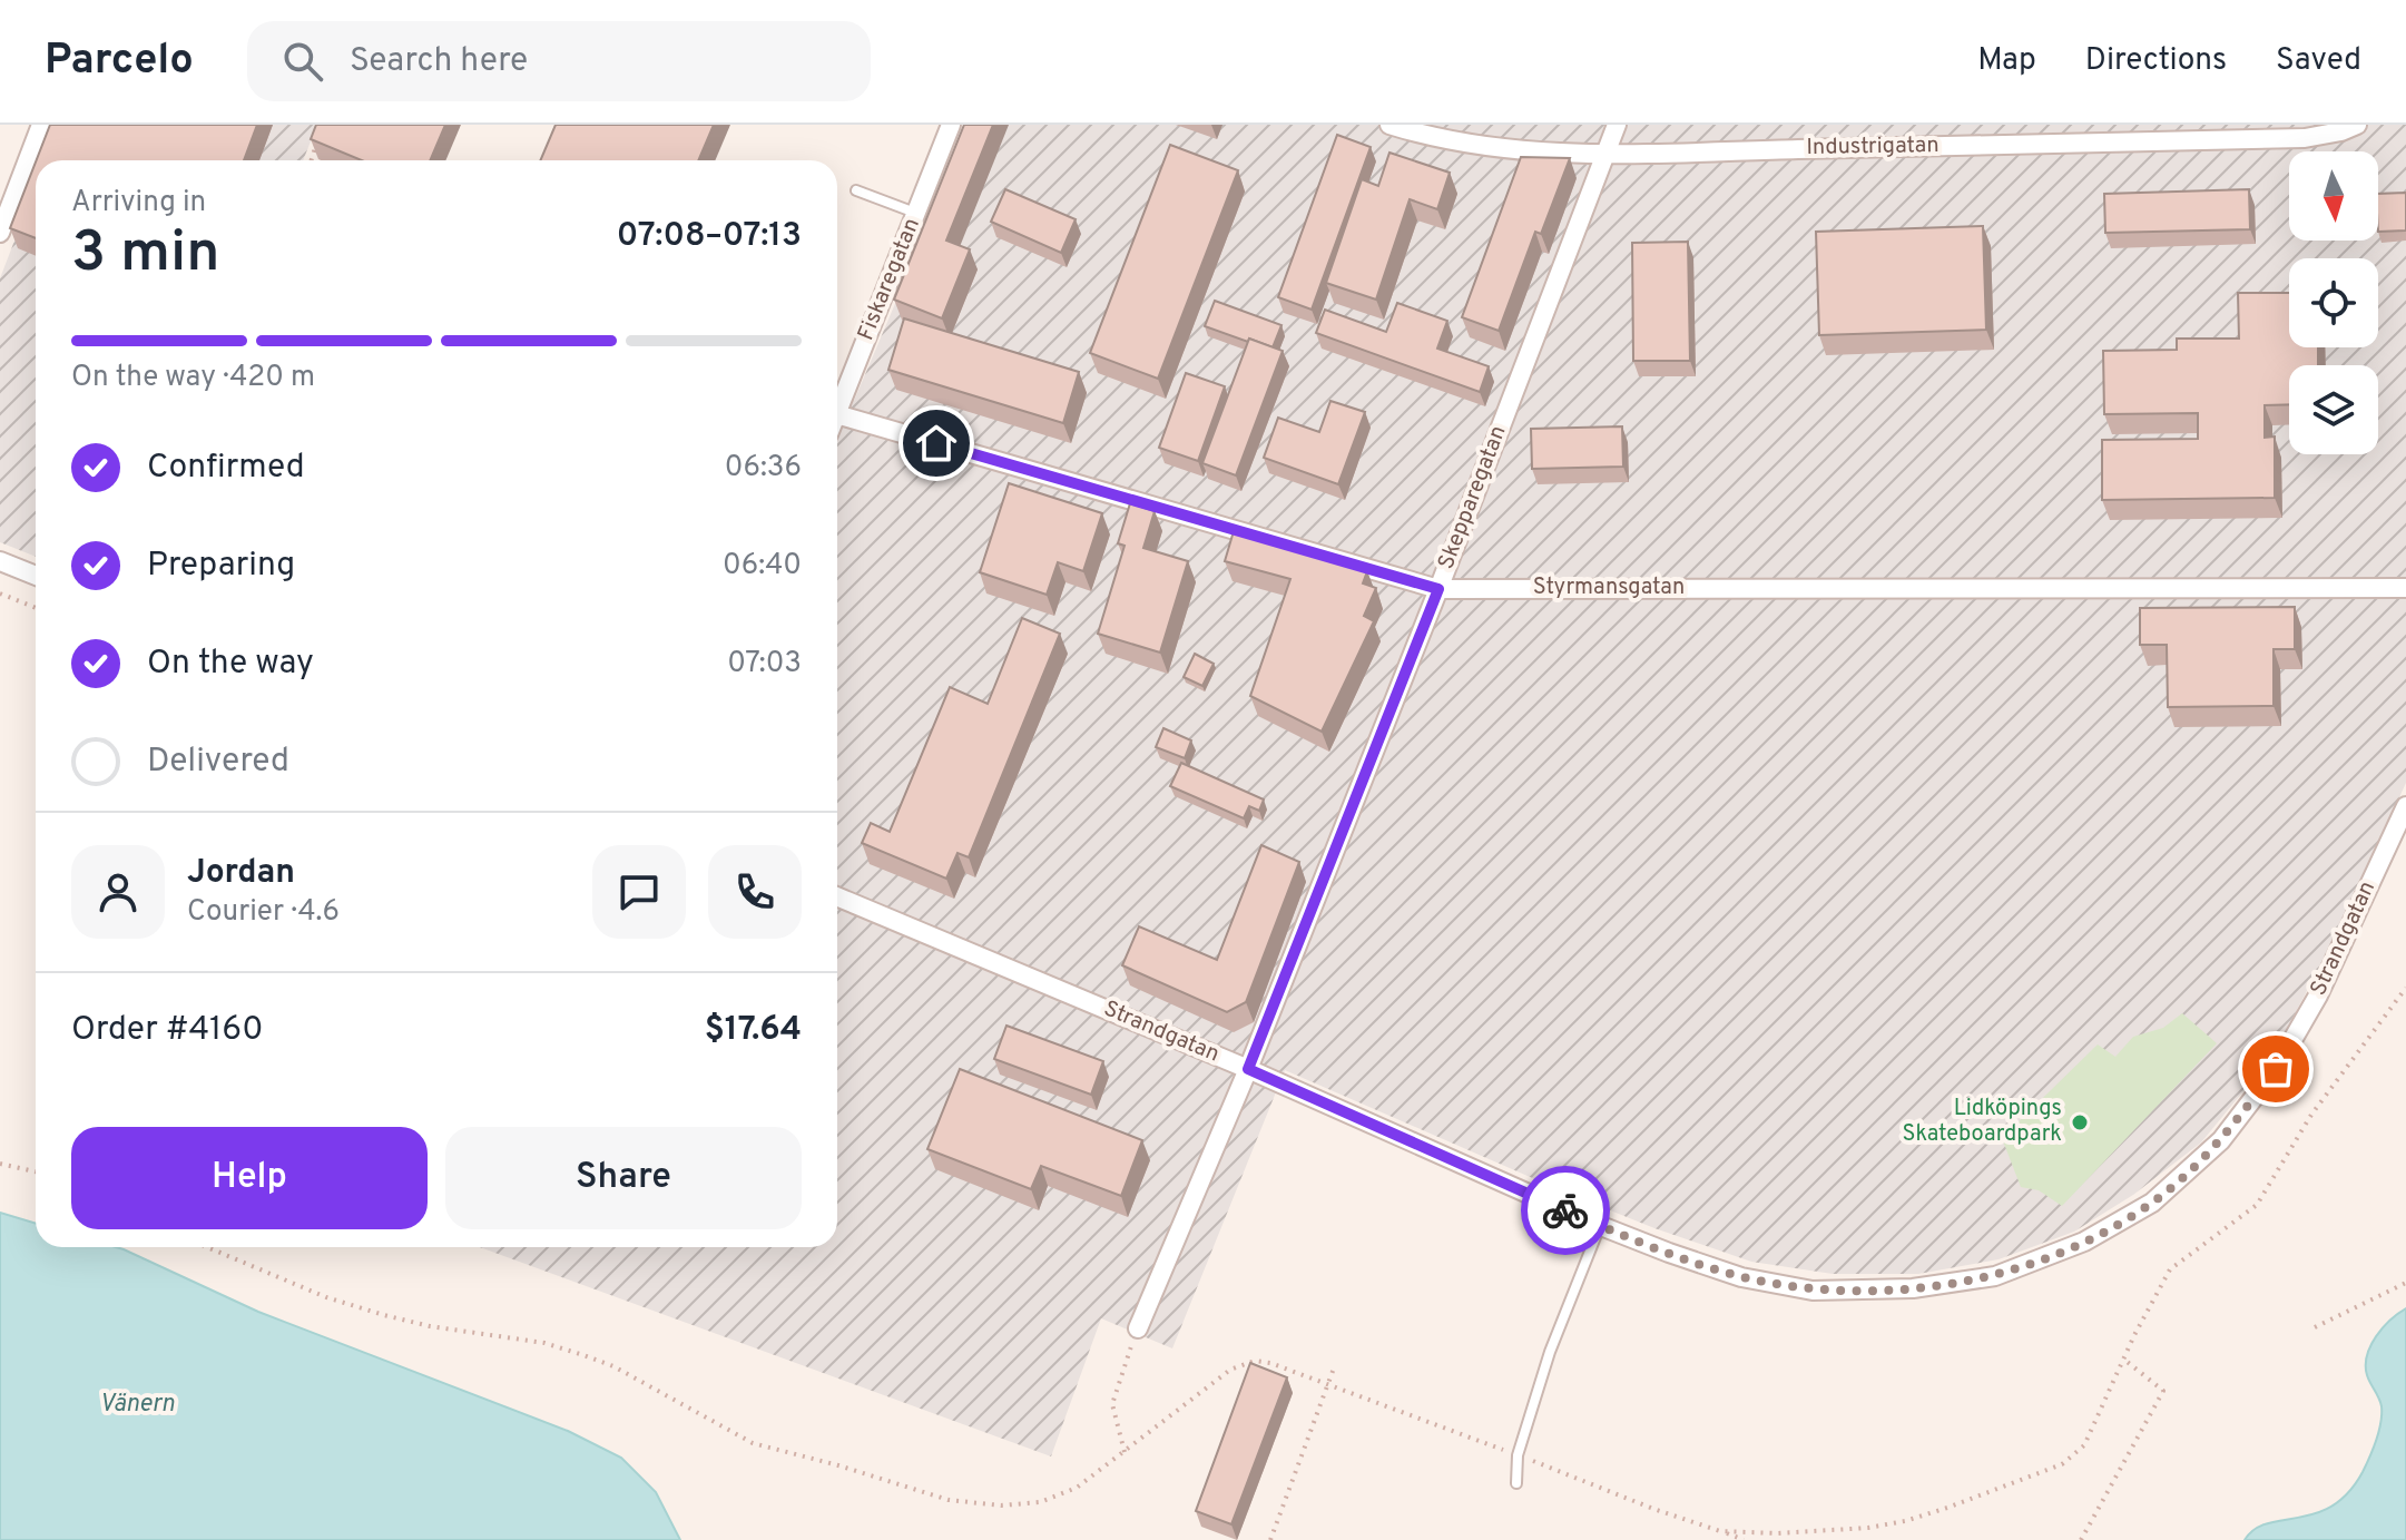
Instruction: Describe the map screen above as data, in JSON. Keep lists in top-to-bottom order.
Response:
{
  "streets": {
    "street": [
      "Industrigatan",
      "Fiskaregatan",
      "Skepparegatan",
      "Styrmansgatan",
      "Strandgatan"
    ]
  },
  "crossings": [
    ["Industrigatan", "Skepparegatan"],
    ["Skepparegatan", "Styrmansgatan"],
    ["Skepparegatan", "Strandgatan"]
  ],
  "water": ["Vänern"],
  "places": ["Lidköpings Skateboardpark"],
  "north": "bottom",
  "page": {
    "header": "Parcelo",
    "search": "Search here",
    "nav": ["Map", "Directions", "Saved"],
    "heading": ["3 min", "Arriving in", "07:08–07:13"],
    "panel": [
      "Jordan",
      "Courier · 4.6",
      "Order #4160",
      "$17.64"
    ],
    "bar": "On the way · 420 m",
    "list": [
      ["Confirmed", "06:36"],
      ["Preparing", "06:40"],
      ["On the way", "07:03"],
      "Delivered"
    ],
    "buttons": ["Help", "Share"]
  }
}
